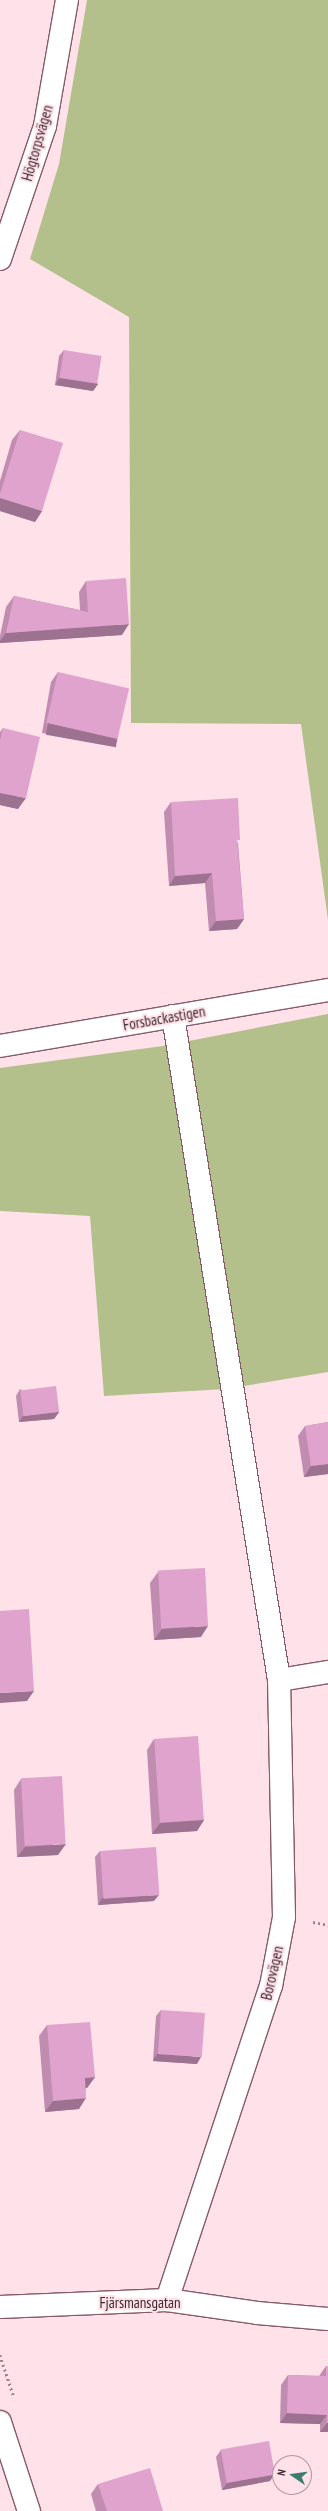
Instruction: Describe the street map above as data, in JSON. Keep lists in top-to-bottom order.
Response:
{
  "streets": {
    "street": [
      "Högtorpsvägen",
      "Forsbackastigen",
      "Borovägen",
      "Fjärsmansgatan"
    ]
  },
  "crossings": [
    ["Forsbackastigen", "Borovägen"],
    ["Borovägen", "Fjärsmansgatan"]
  ],
  "north": "left"
}
